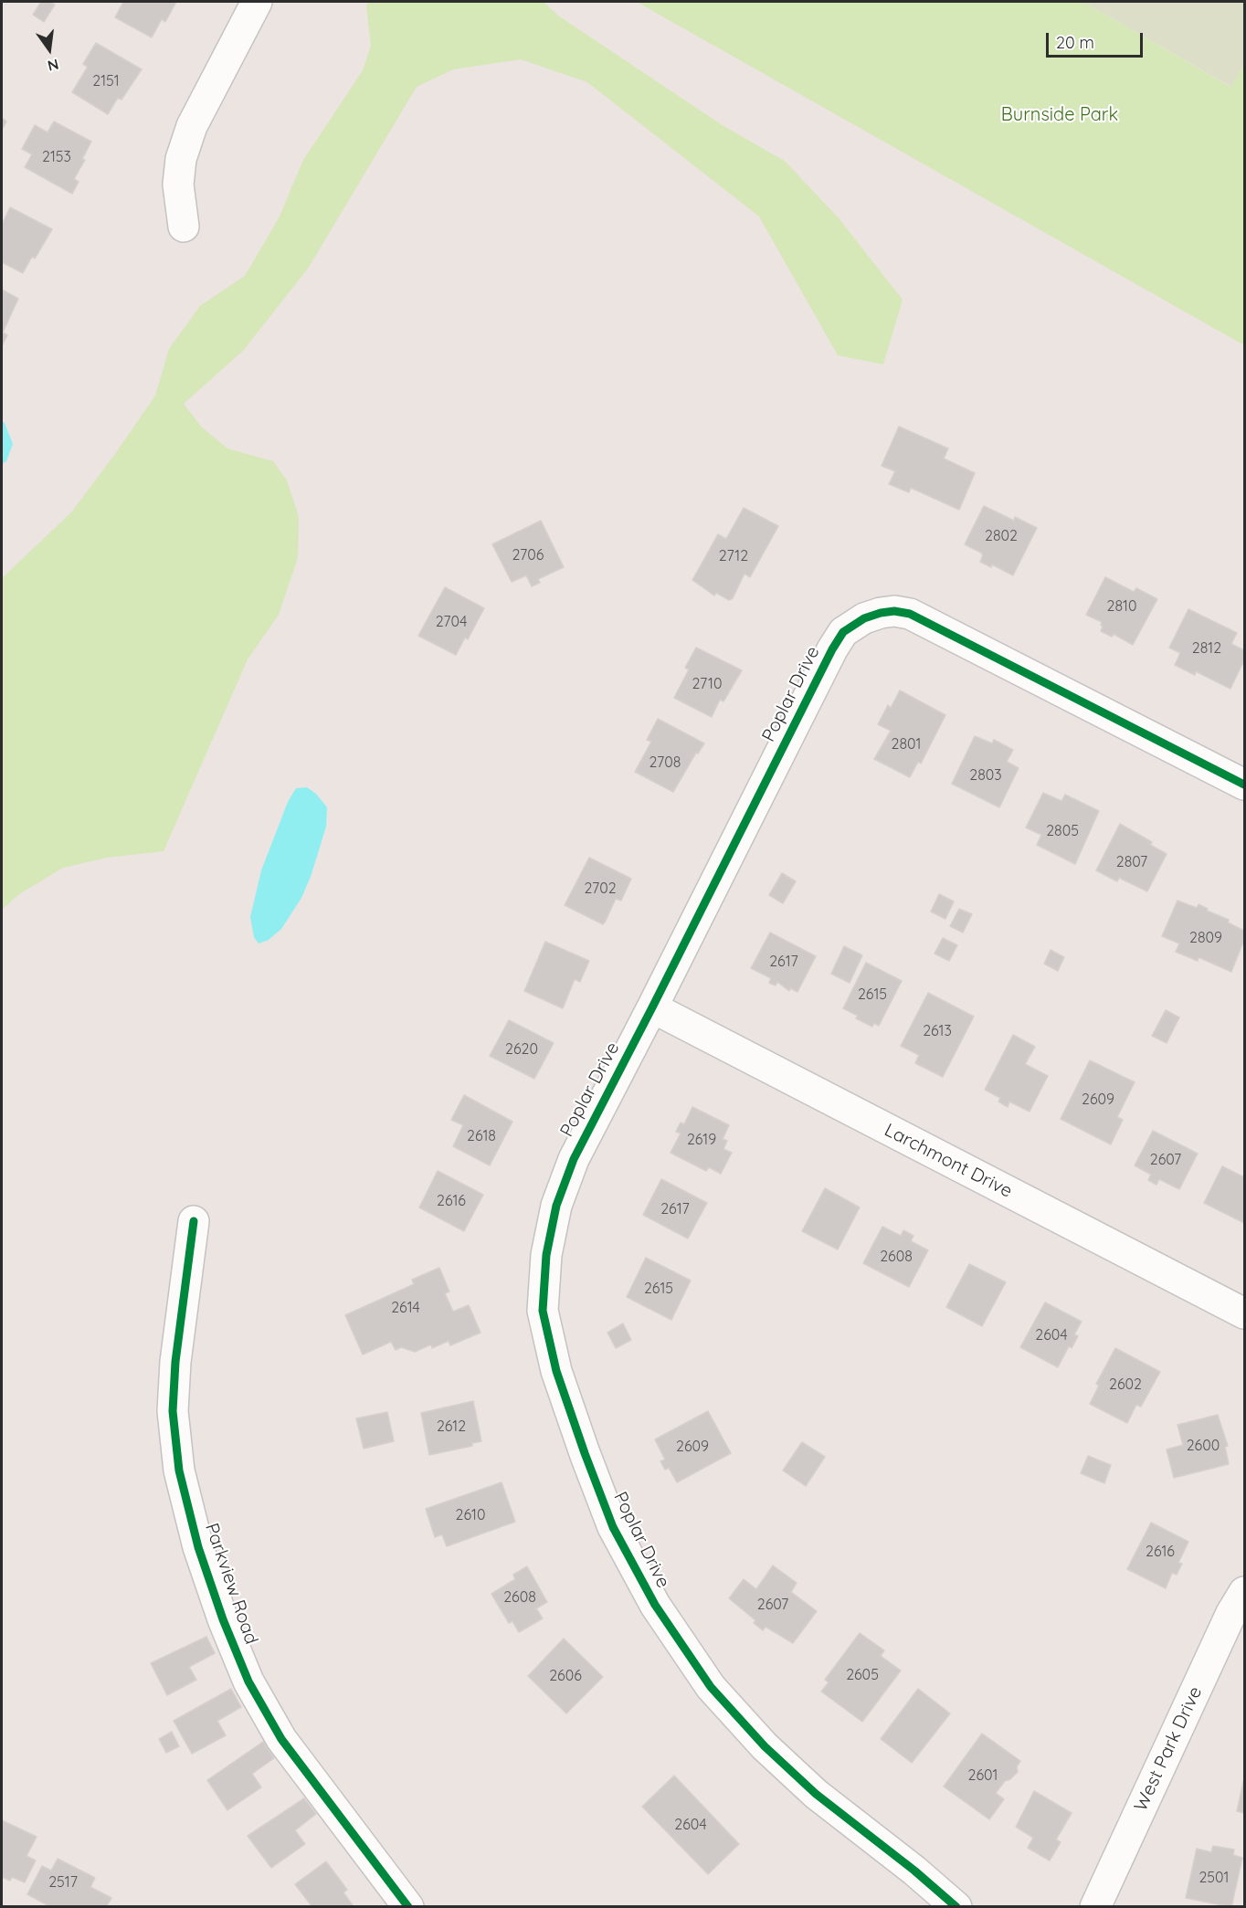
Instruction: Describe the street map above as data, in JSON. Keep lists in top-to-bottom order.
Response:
{
  "streets": {
    "street": [
      "Poplar Drive",
      "Larchmont Drive",
      "Parkview Road",
      "West Park Drive"
    ]
  },
  "crossings": [
    ["Poplar Drive", "Larchmont Drive"]
  ],
  "parks": ["Burnside Park"],
  "house_numbers": [
    "2151",
    "2153",
    "2802",
    "2706",
    "2712",
    "2810",
    "2704",
    "2812",
    "2710",
    "2801",
    "2708",
    "2803",
    "2805",
    "2807",
    "2702",
    "2809",
    "2617",
    "2615",
    "2613",
    "2620",
    "2609",
    "2618",
    "2619",
    "2607",
    "2616",
    "2617",
    "2608",
    "2615",
    "2614",
    "2604",
    "2602",
    "2612",
    "2600",
    "2609",
    "2610",
    "2616",
    "2608",
    "2607",
    "2605",
    "2606",
    "2601",
    "2604",
    "2501",
    "2517"
  ],
  "scale_bar": "20 m",
  "north": "bottom"
}
